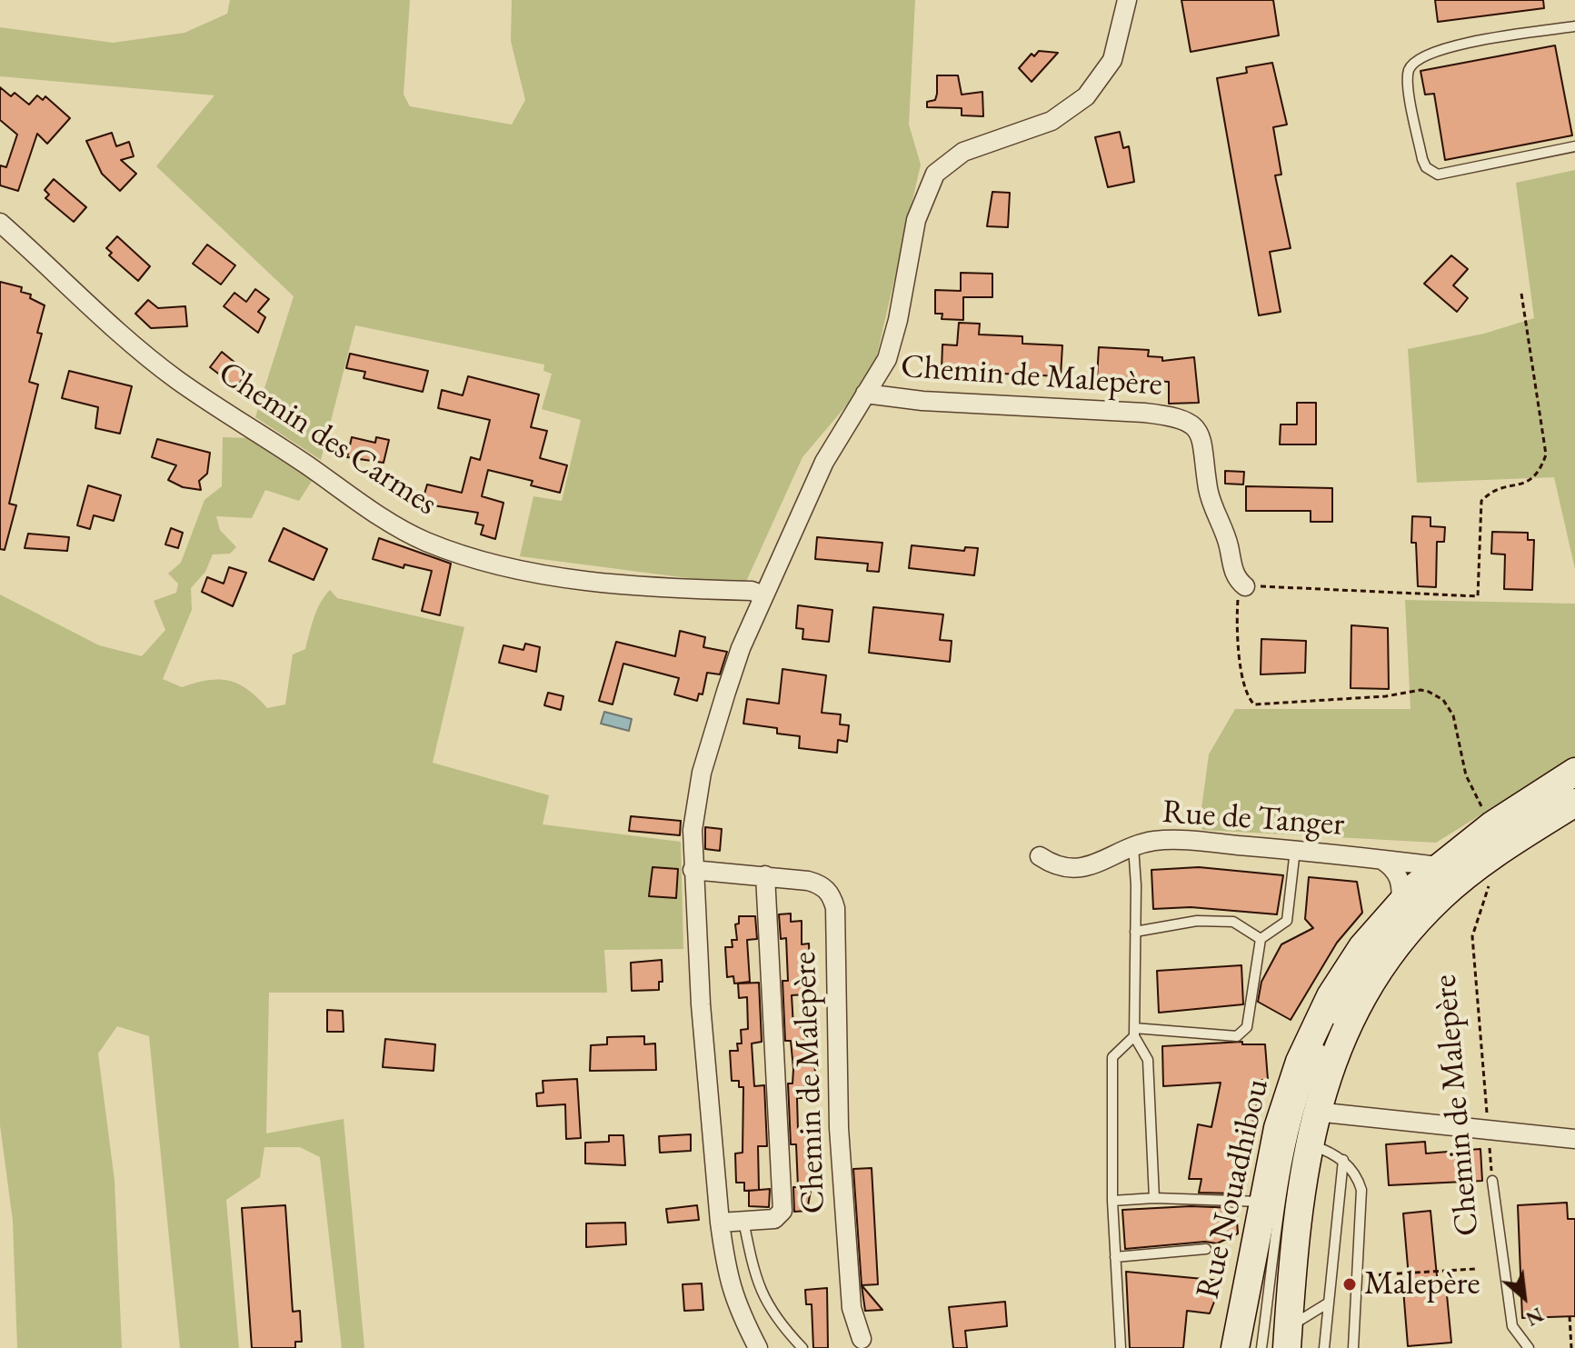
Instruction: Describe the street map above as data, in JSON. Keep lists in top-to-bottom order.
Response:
{
  "streets": {
    "street": [
      "Chemin de Malepère",
      "Chemin des Carmes",
      "Rue de Tanger",
      "Rue Nouadhibou"
    ]
  },
  "crossings": [
    ["Chemin de Malepère", "Chemin des Carmes"],
    ["Chemin de Malepère", "Rue Nouadhibou"],
    ["Rue de Tanger", "Rue Nouadhibou"]
  ],
  "places": ["Malepère"],
  "north": "bottom right"
}
